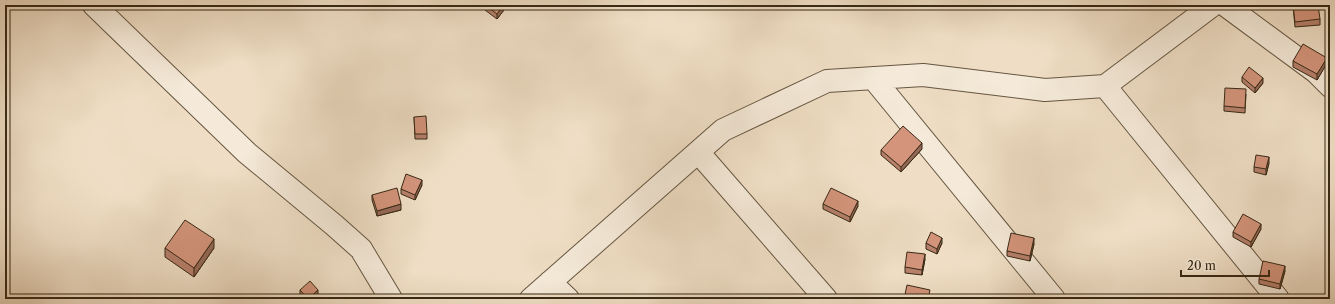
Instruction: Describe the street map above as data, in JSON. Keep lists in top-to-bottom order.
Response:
{
  "scale_bar": "20 m"
}
